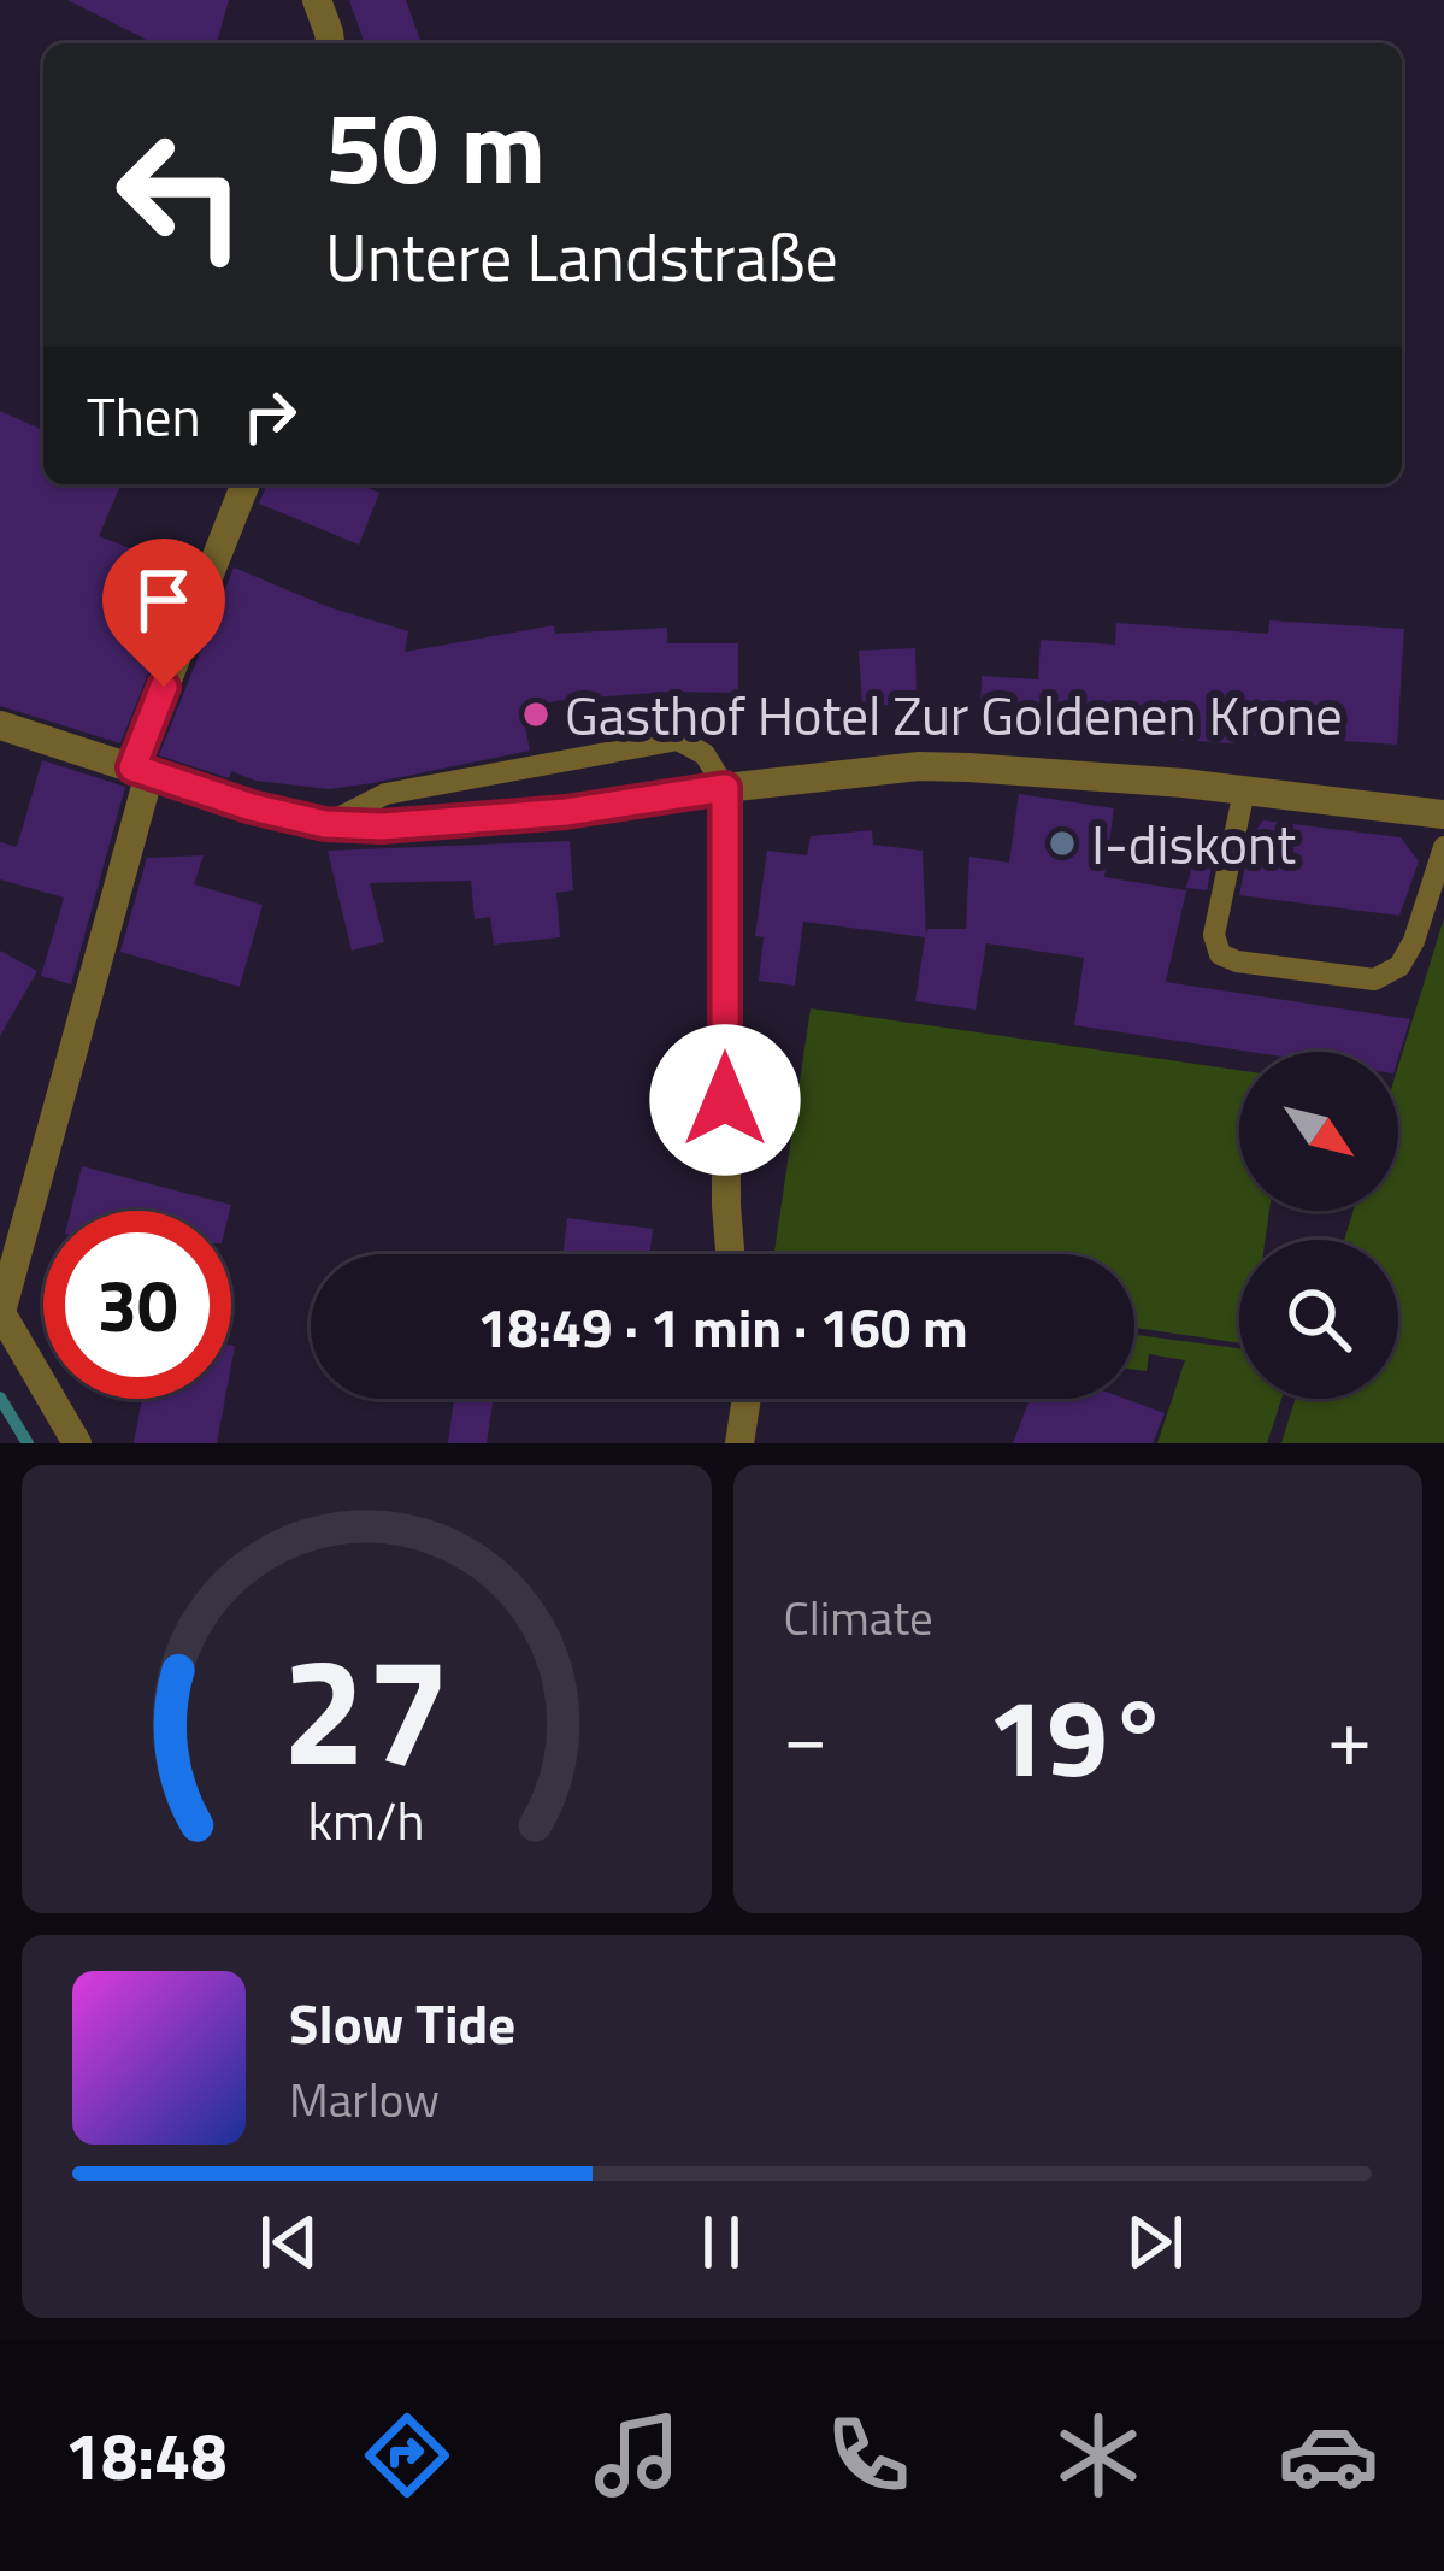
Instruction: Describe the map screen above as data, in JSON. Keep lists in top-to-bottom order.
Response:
{
  "places": ["Gasthof Hotel Zur Goldenen Krone", "I-diskont"],
  "north": "bottom right",
  "page": {
    "turn": ["50 m", "Untere Landstraße"],
    "then": "Then",
    "limit": "30",
    "trip": "18:49 · 1 min · 160 m",
    "tile": "Climate",
    "heat": ["−", "19°", "+"],
    "song": ["Slow Tide", "Marlow"],
    "tabs": "18:48",
    "gauge": ["27", "km/h"]
  }
}
